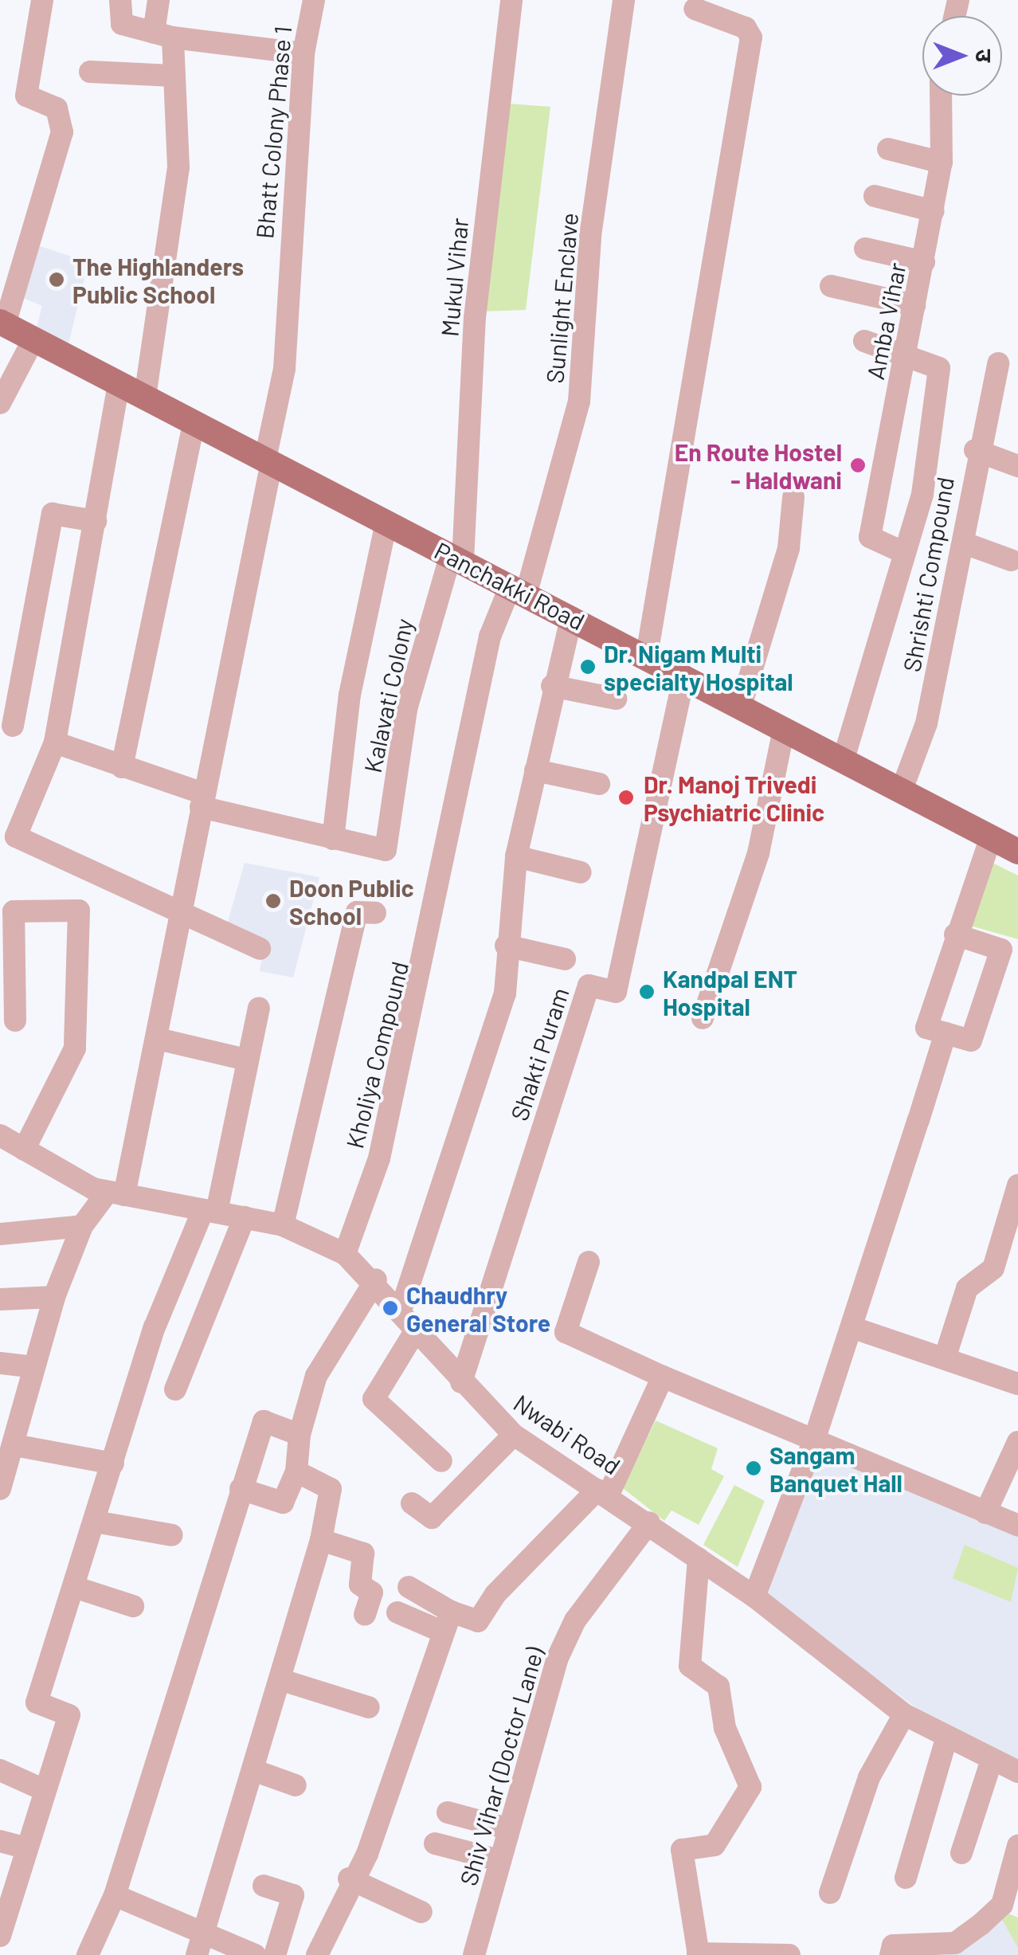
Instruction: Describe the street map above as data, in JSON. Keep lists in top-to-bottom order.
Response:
{
  "streets": {
    "main road": ["Panchakki Road"],
    "street": [
      "Bhatt Colony Phase 1",
      "Mukul Vihar",
      "Sunlight Enclave",
      "Amba Vihar",
      "Shrishti Compound",
      "Kalavati Colony",
      "Shakti Puram",
      "Kholiya Compound",
      "Nwabi Road",
      "Shiv Vihar (Doctor Lane)"
    ]
  },
  "crossings": [
    ["Bhatt Colony Phase 1", "Panchakki Road"],
    ["Bhatt Colony Phase 1", "Nwabi Road"],
    ["Mukul Vihar", "Panchakki Road"],
    ["Mukul Vihar", "Kalavati Colony"],
    ["Sunlight Enclave", "Panchakki Road"],
    ["Sunlight Enclave", "Kholiya Compound"],
    ["Shrishti Compound", "Panchakki Road"],
    ["Panchakki Road", "Kalavati Colony"],
    ["Panchakki Road", "Shakti Puram"],
    ["Panchakki Road", "Kholiya Compound"],
    ["Shakti Puram", "Nwabi Road"],
    ["Kholiya Compound", "Nwabi Road"],
    ["Nwabi Road", "Shiv Vihar (Doctor Lane)"]
  ],
  "places": [
    "The Highlanders Public School",
    "En Route Hostel - Haldwani",
    "Dr. Nigam Multi specialty Hospital",
    "Dr. Manoj Trivedi Psychiatric Clinic",
    "Doon Public School",
    "Kandpal ENT Hospital",
    "Chaudhry General Store",
    "Sangam Banquet Hall"
  ],
  "north": "right"
}
